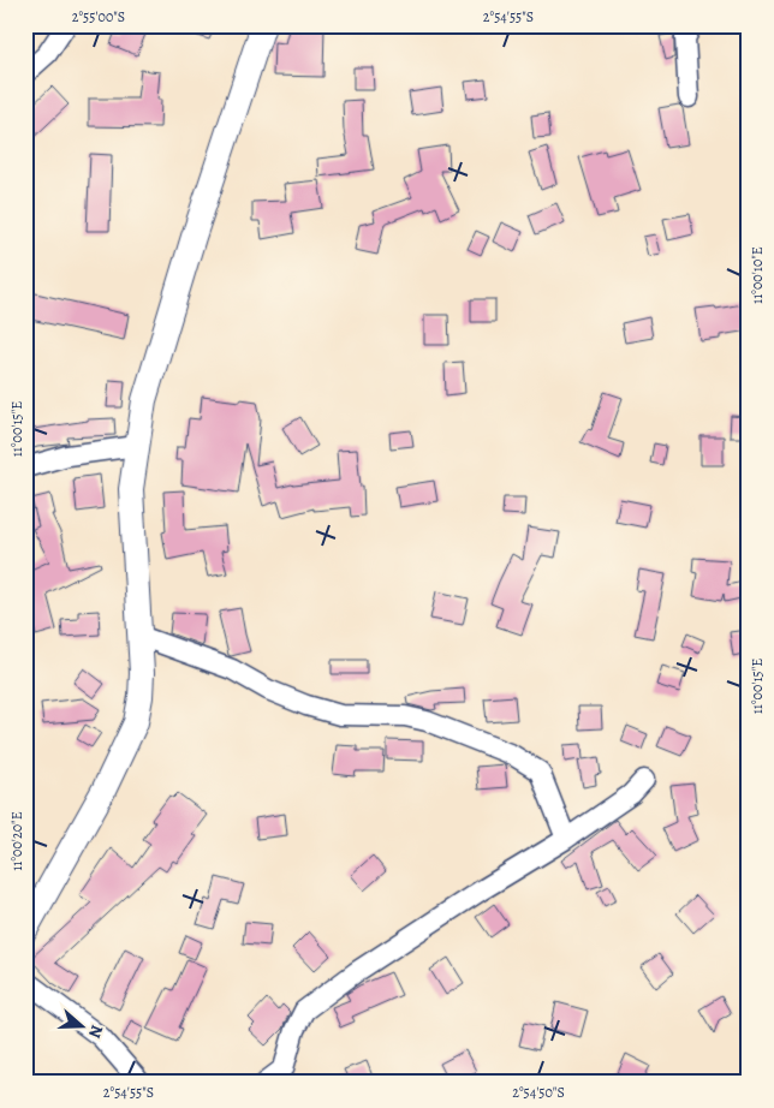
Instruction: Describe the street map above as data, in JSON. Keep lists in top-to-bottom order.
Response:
{
  "north": "right",
  "coordinates": [
    "2°55'00\"S",
    "2°54'55\"S",
    "11°00'10\"E",
    "11°00'15\"E",
    "11°00'20\"E",
    "2°54'50\"S"
  ]
}
